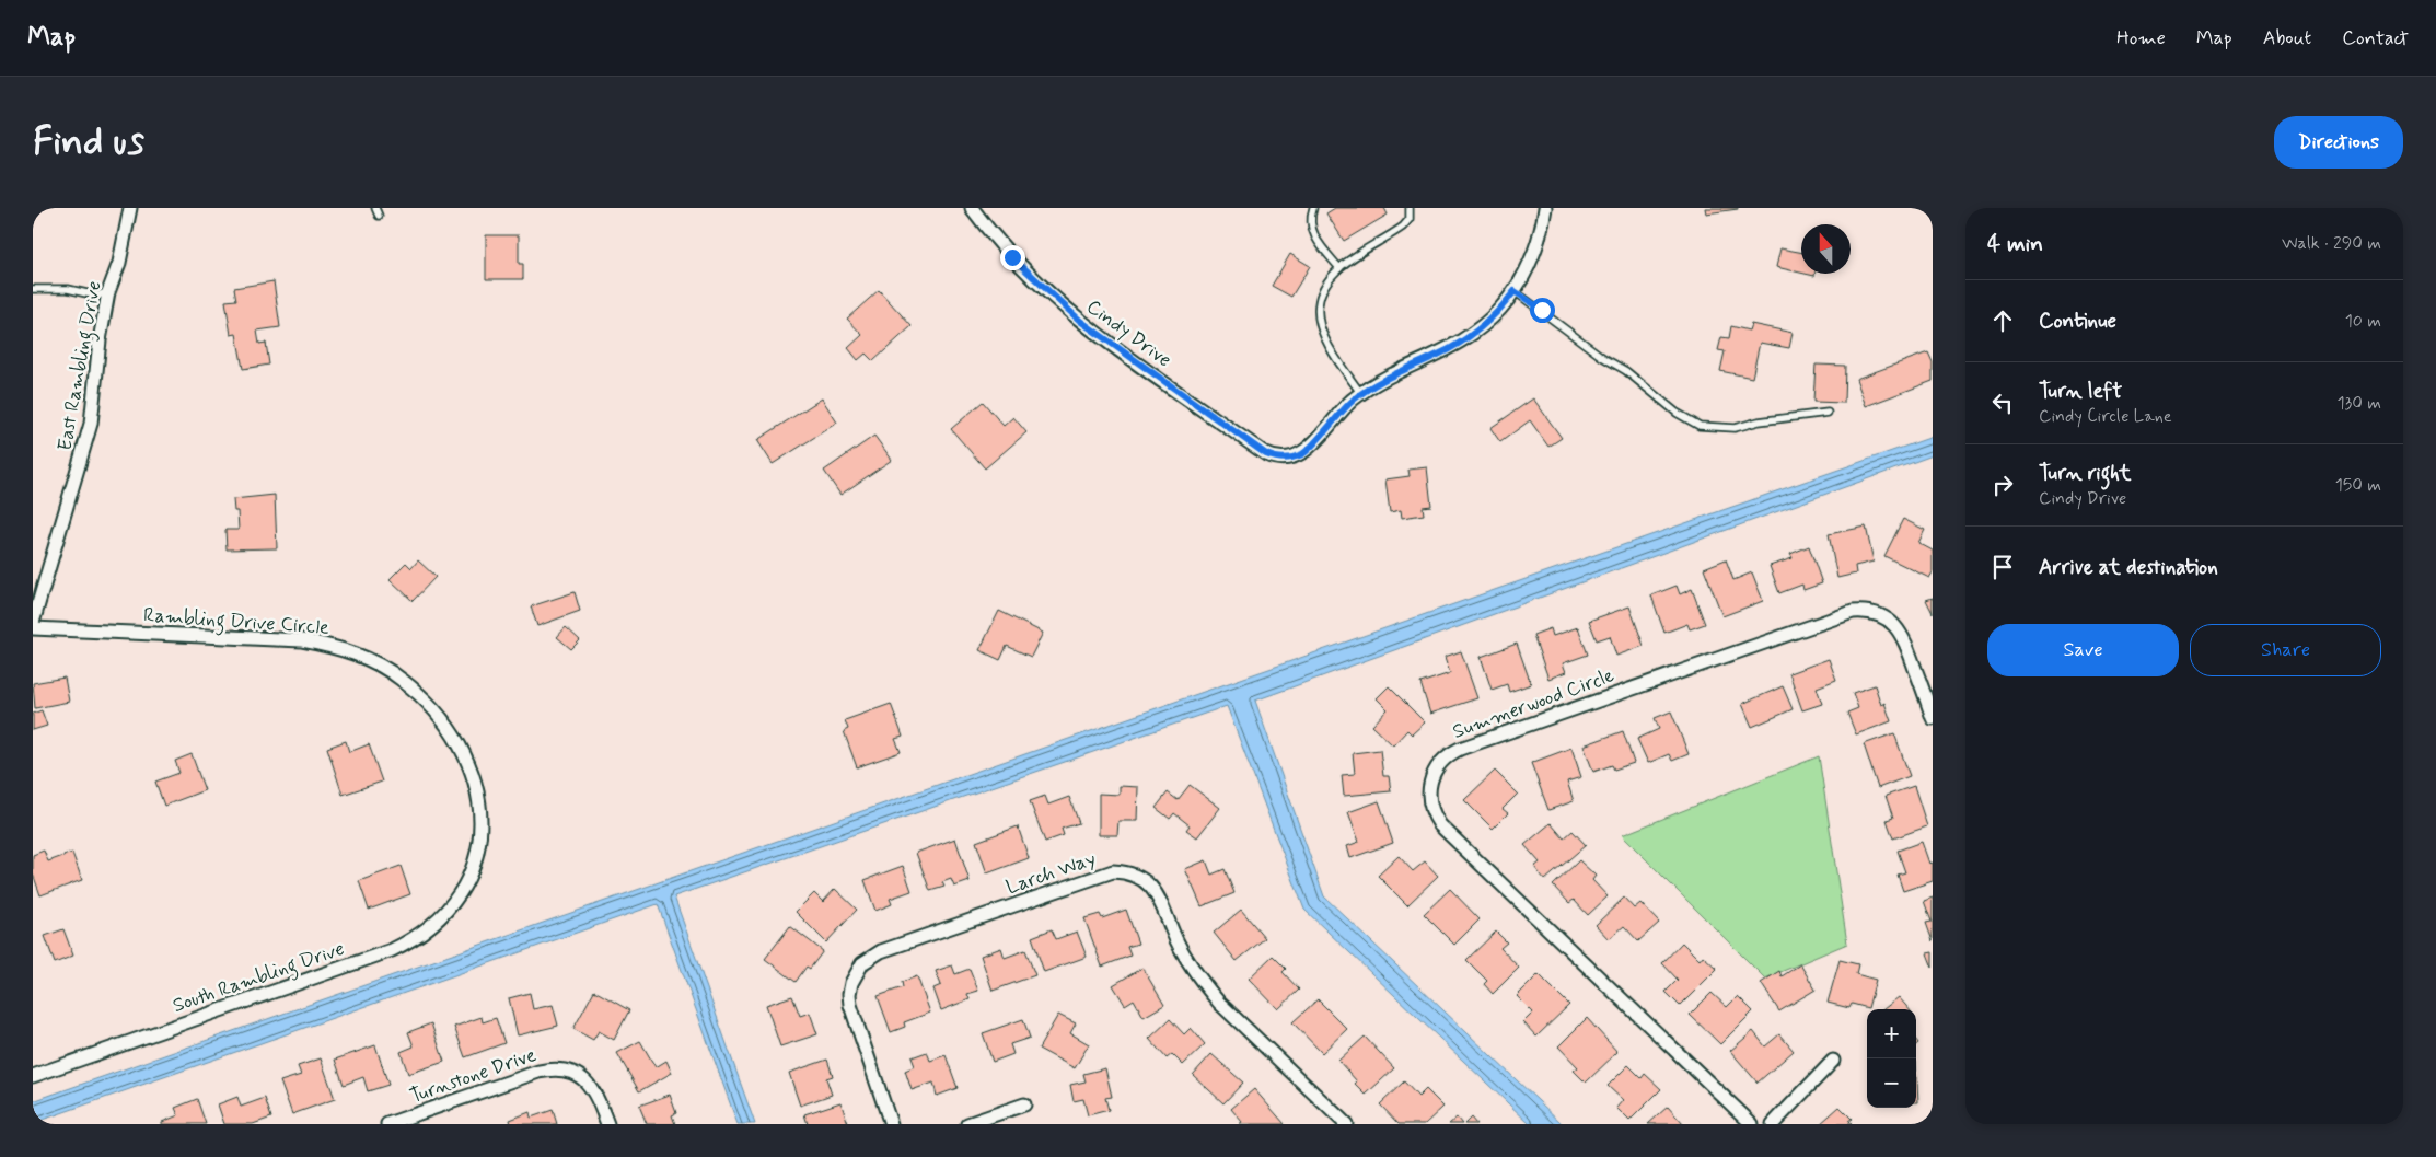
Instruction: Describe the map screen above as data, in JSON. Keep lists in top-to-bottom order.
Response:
{
  "streets": {
    "street": [
      "Cindy Drive",
      "East Rambling Drive",
      "Rambling Drive Circle",
      "Summerwood Circle",
      "Larch Way",
      "South Rambling Drive",
      "Turnstone Drive"
    ]
  },
  "crossings": [
    ["Rambling Drive Circle", "South Rambling Drive"]
  ],
  "north": "top",
  "page": {
    "header": "Map",
    "nav": [
      "Home",
      "Map",
      "About",
      "Contact"
    ],
    "buttons": [
      "Directions",
      ["Save", "Share"]
    ],
    "title": "Find us",
    "heading": ["4 min", "Walk · 290 m"],
    "list": [
      ["Continue", "10 m"],
      ["Turn left", "Cindy Circle Lane", "130 m"],
      ["Turn right", "Cindy Drive", "150 m"],
      "Arrive at destination"
    ],
    "map_buttons": ["+", "−"]
  }
}
